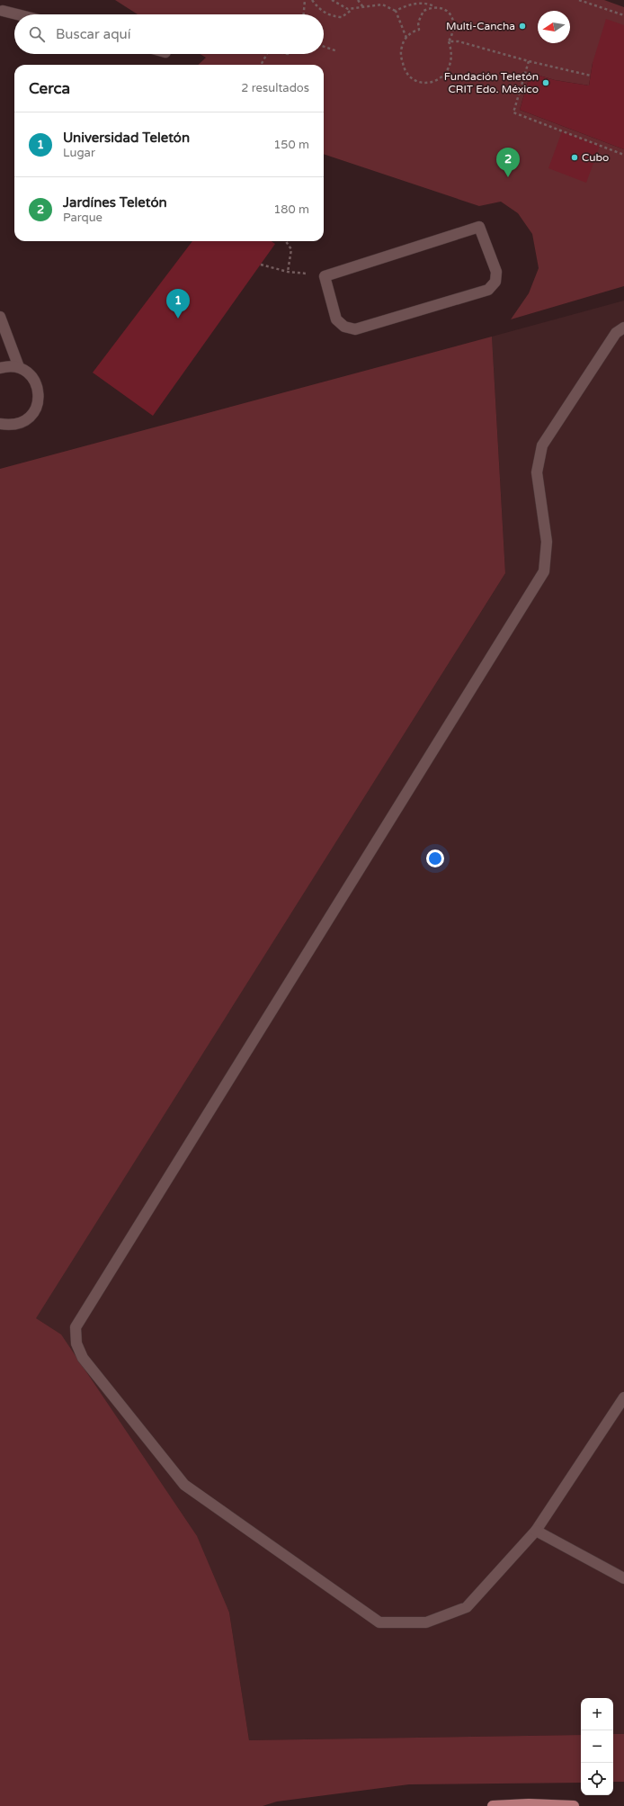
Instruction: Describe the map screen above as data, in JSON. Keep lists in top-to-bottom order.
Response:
{
  "places": ["Multi-Cancha", "Fundación Teletón CRIT Edo. México", "Cubo"],
  "north": "left",
  "page": {
    "search": "Buscar aquí",
    "heading": ["Cerca", "2 resultados"],
    "list": [
      {
        "mark": "1",
        "name": "Universidad Teletón",
        "note": "Lugar",
        "value": "150 m"
      },
      {
        "mark": "2",
        "name": "Jardínes Teletón",
        "note": "Parque",
        "value": "180 m"
      }
    ],
    "pins": ["2", "1"],
    "map_buttons": ["+", "−"]
  }
}
